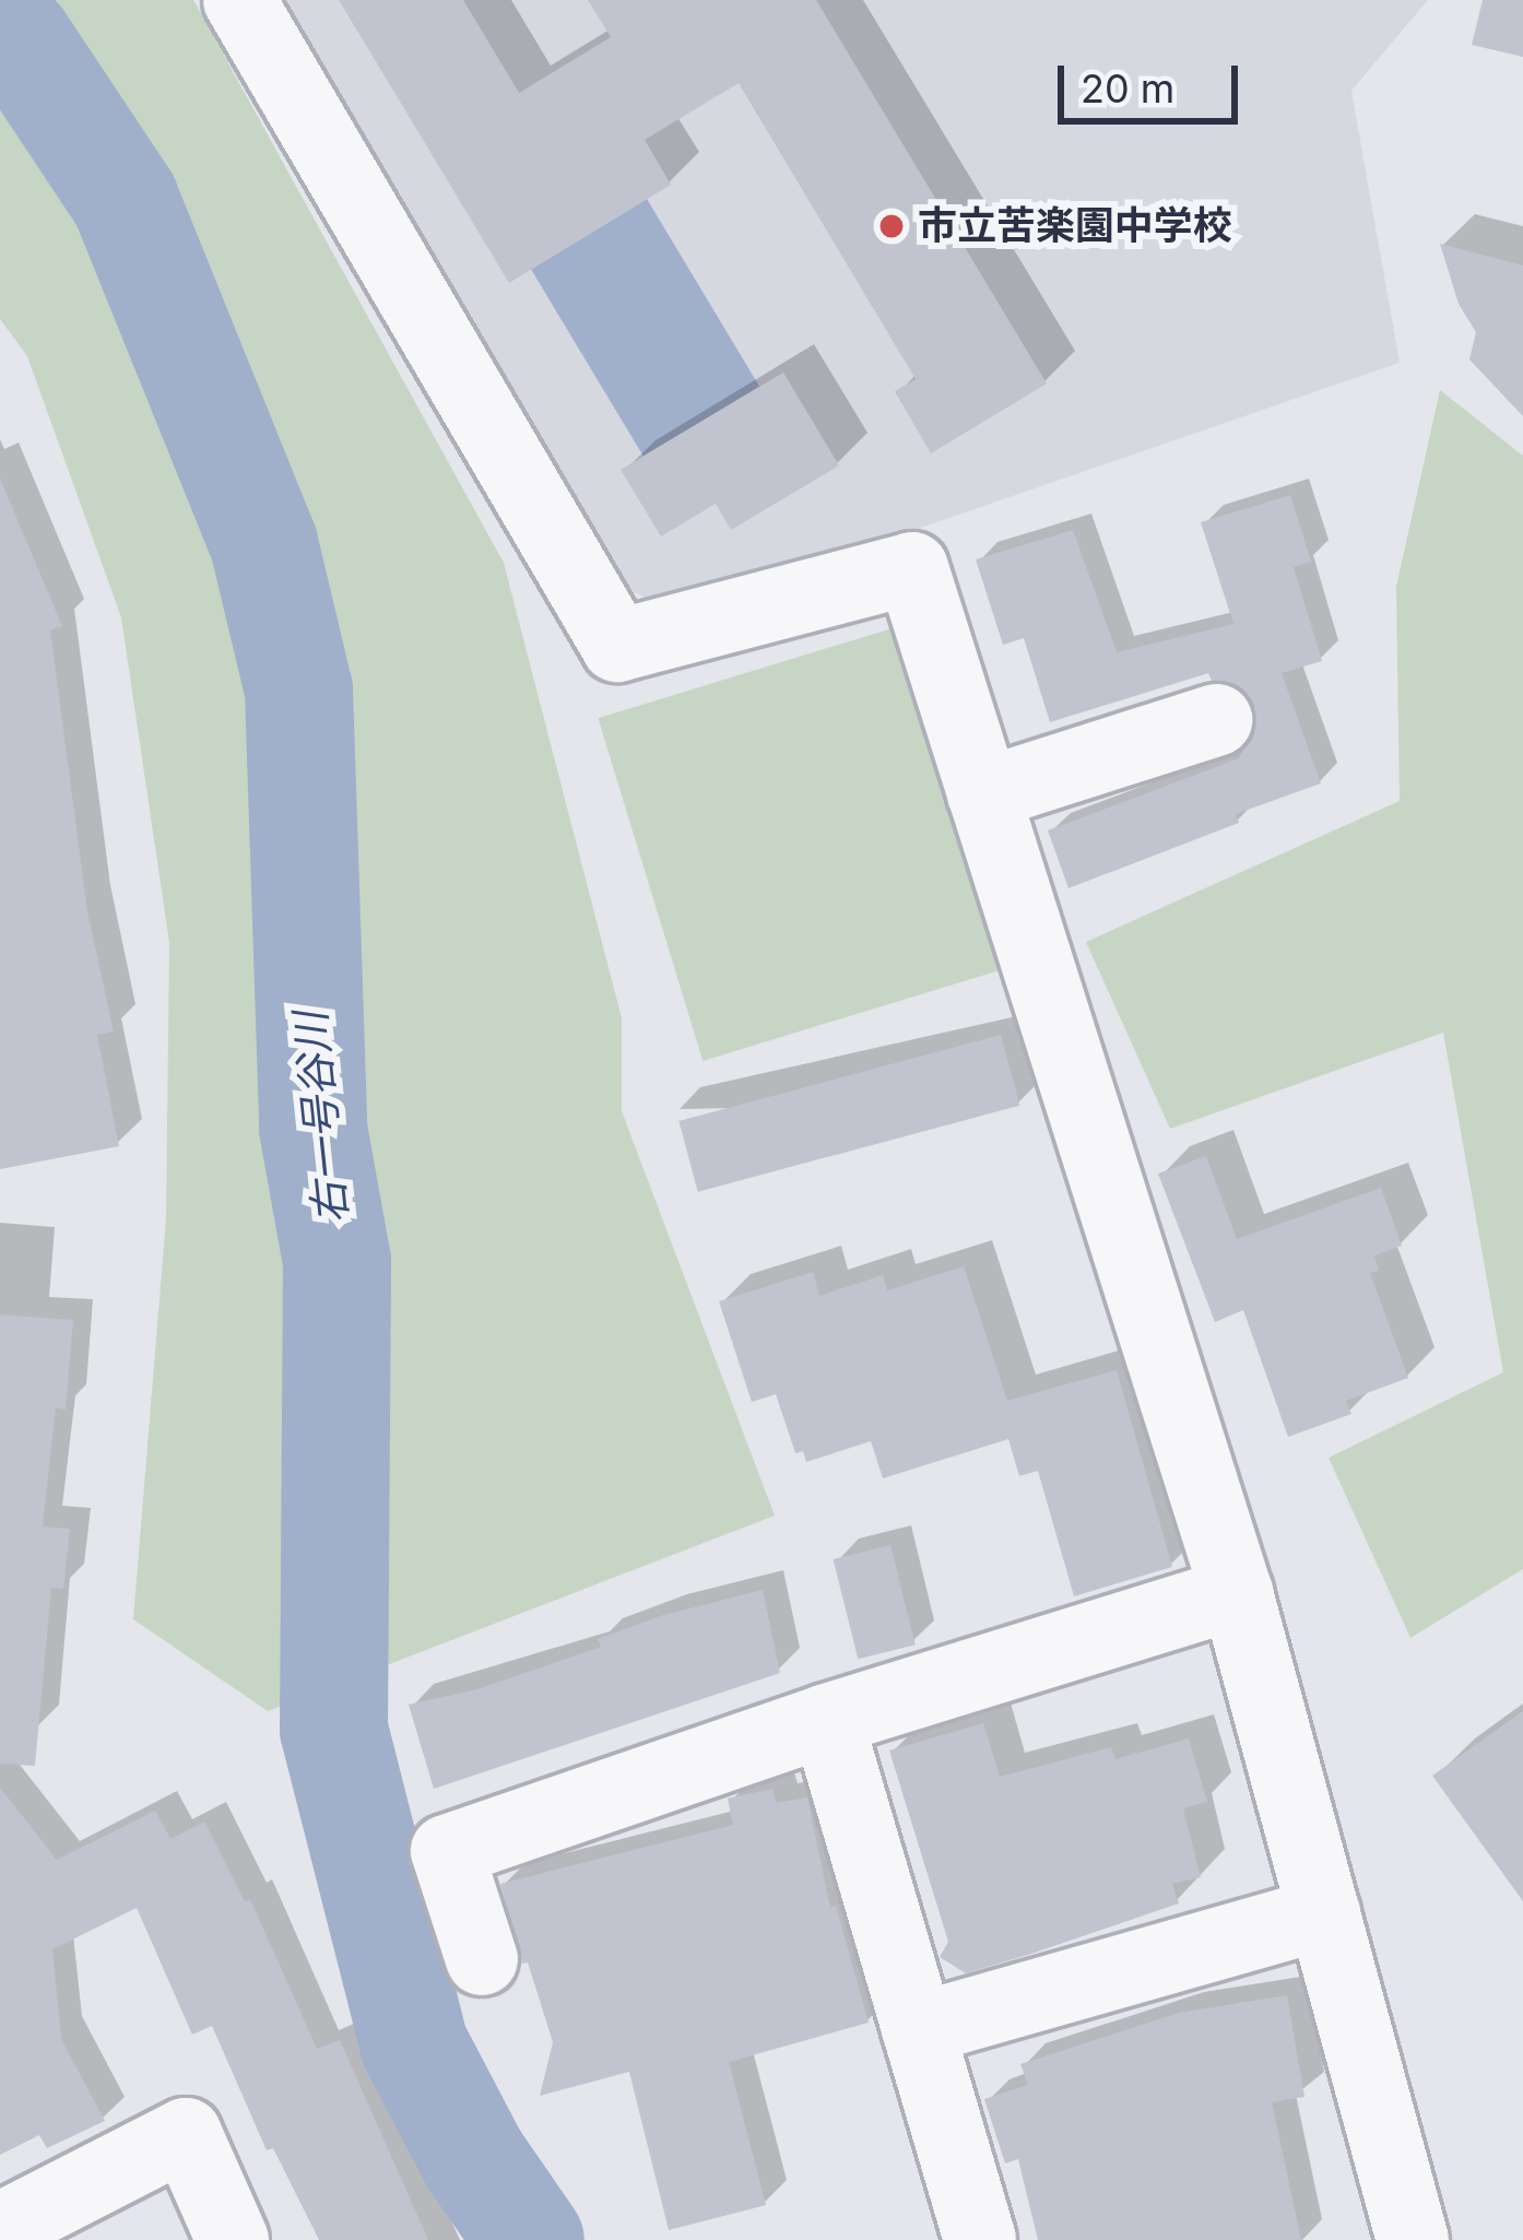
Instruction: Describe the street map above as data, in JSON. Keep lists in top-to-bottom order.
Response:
{
  "water": ["右一号谷川"],
  "places": ["市立苦楽園中学校"],
  "scale_bar": "20 m"
}
